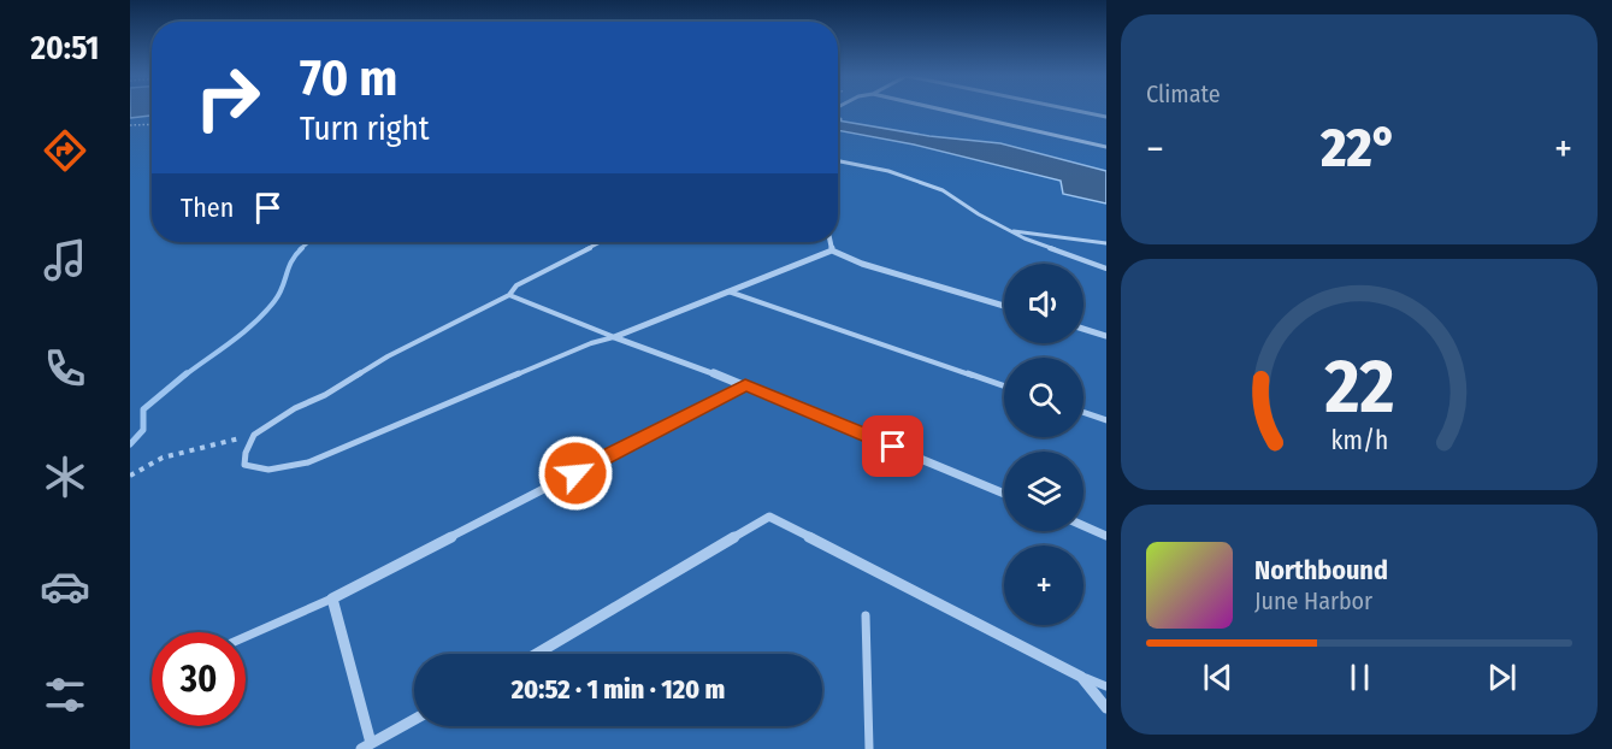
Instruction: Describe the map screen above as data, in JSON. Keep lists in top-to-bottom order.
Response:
{
  "page": {
    "tabs": "20:51",
    "tile": "Climate",
    "turn": ["70 m", "Turn right"],
    "heat": ["−", "22°", "+"],
    "then": "Then",
    "map_buttons": "+",
    "song": ["Northbound", "June Harbor"],
    "limit": "30",
    "trip": "20:52 · 1 min · 120 m",
    "gauge": ["22", "km/h"]
  }
}
